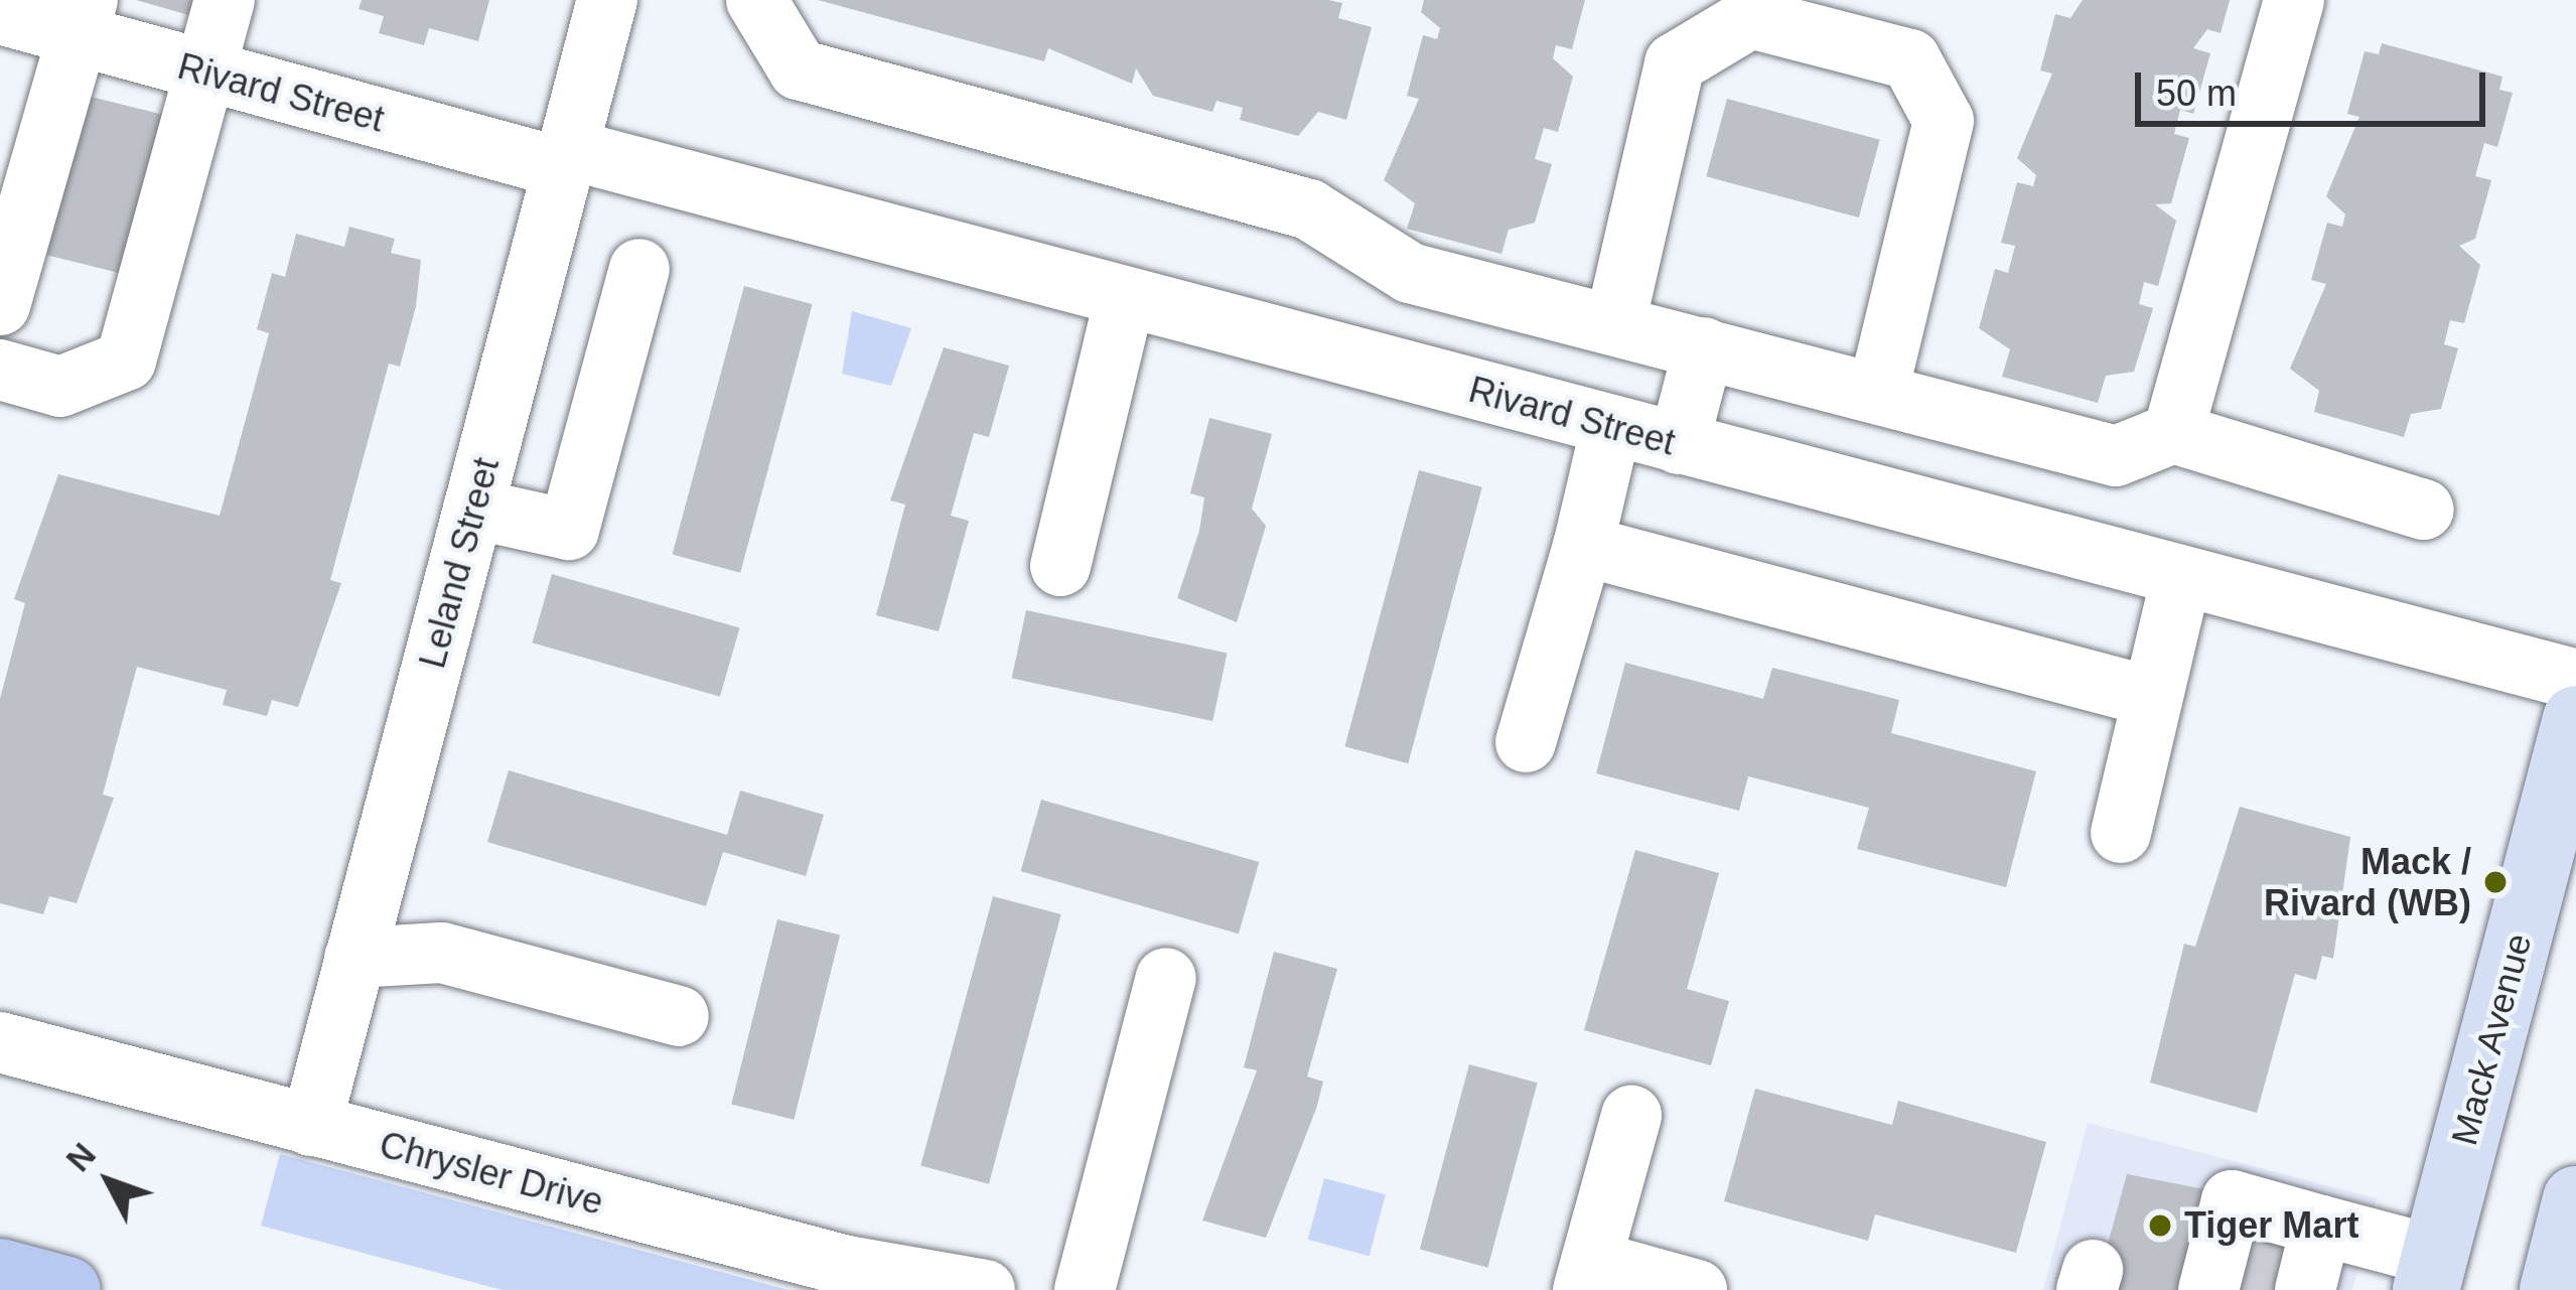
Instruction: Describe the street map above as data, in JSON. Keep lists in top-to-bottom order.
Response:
{
  "streets": {
    "main road": ["Mack Avenue"],
    "street": ["Rivard Street", "Leland Street", "Chrysler Drive"]
  },
  "crossings": [
    ["Rivard Street", "Leland Street"],
    ["Leland Street", "Chrysler Drive"]
  ],
  "places": ["Mack / Rivard (WB)", "Tiger Mart"],
  "scale_bar": "50 m",
  "north": "top left"
}
